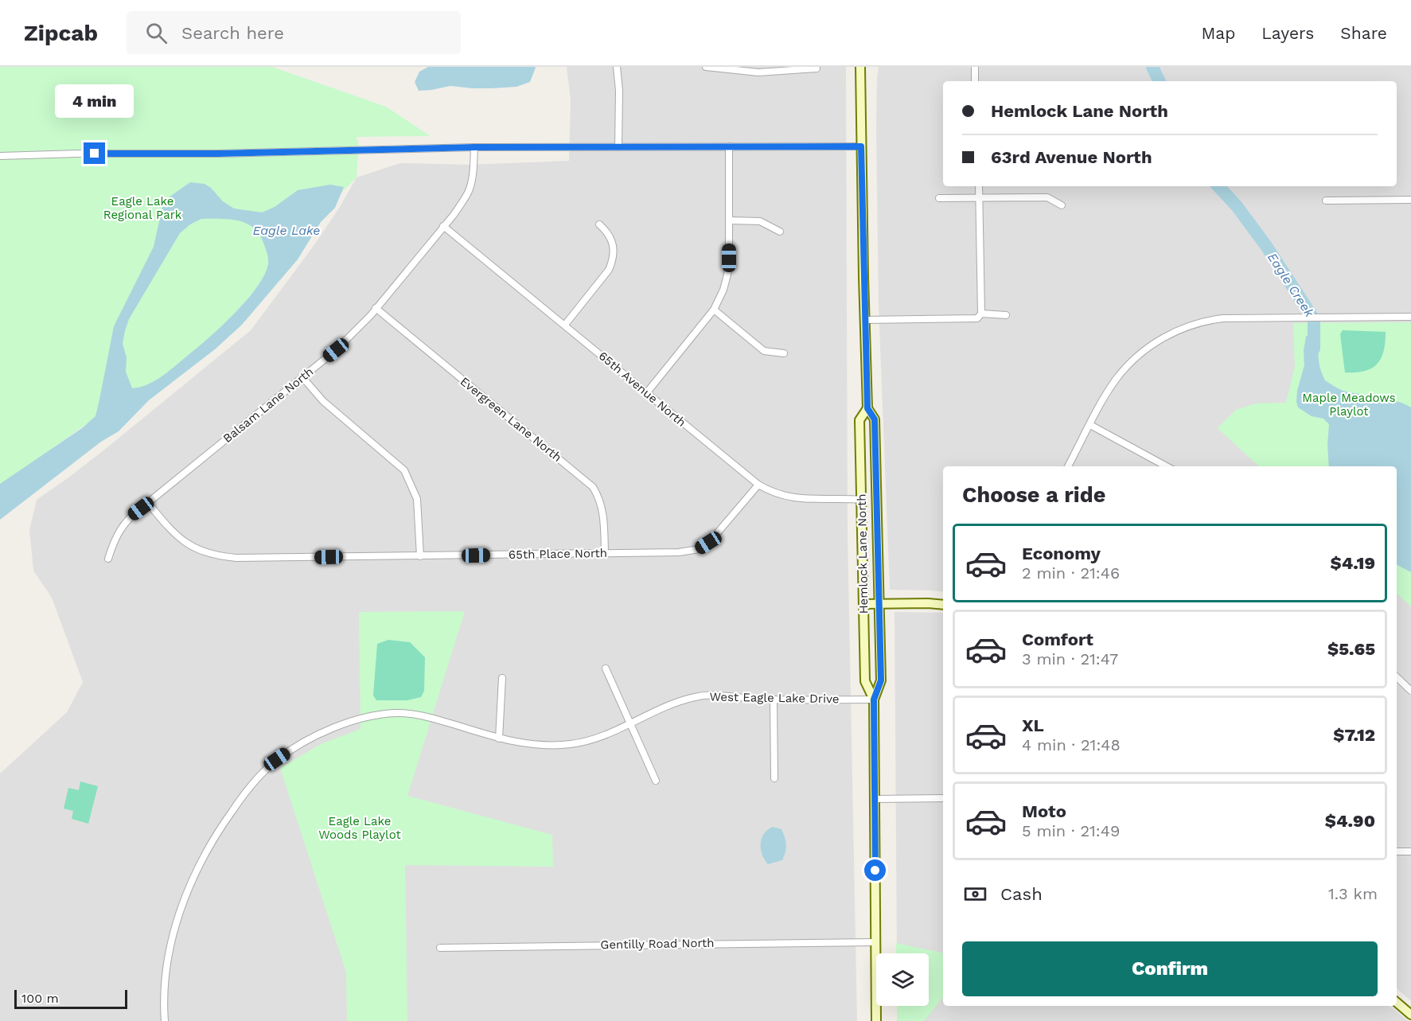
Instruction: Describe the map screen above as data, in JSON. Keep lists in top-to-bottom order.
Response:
{
  "streets": {
    "main road": ["Hemlock Lane North"],
    "street": [
      "65th Avenue North",
      "Balsam Lane North",
      "Evergreen Lane North",
      "65th Place North",
      "West Eagle Lake Drive",
      "Gentilly Road North"
    ]
  },
  "crossings": [
    ["65th Avenue North", "Balsam Lane North"],
    ["65th Avenue North", "65th Place North"],
    ["65th Avenue North", "Hemlock Lane North"],
    ["Balsam Lane North", "Evergreen Lane North"],
    ["Balsam Lane North", "65th Place North"],
    ["Evergreen Lane North", "65th Place North"],
    ["Hemlock Lane North", "West Eagle Lake Drive"],
    ["Hemlock Lane North", "Gentilly Road North"]
  ],
  "water": ["Eagle Lake", "Eagle Creek"],
  "parks": ["Eagle Lake Regional Park", "Maple Meadows Playlot", "Eagle Lake Woods Playlot"],
  "scale_bar": "100 m",
  "page": {
    "header": "Zipcab",
    "search": "Search here",
    "nav": ["Map", "Layers", "Share"],
    "banner": ["Hemlock Lane North", "63rd Avenue North"],
    "bubble": "4 min",
    "heading": "Choose a ride",
    "list": [
      {
        "name": "Economy",
        "note": "2 min · 21:46",
        "value": "$4.19"
      },
      {
        "name": "Comfort",
        "note": "3 min · 21:47",
        "value": "$5.65"
      },
      {
        "name": "XL",
        "note": "4 min · 21:48",
        "value": "$7.12"
      },
      {
        "name": "Moto",
        "note": "5 min · 21:49",
        "value": "$4.90"
      }
    ],
    "pay": ["Cash", "1.3 km"],
    "buttons": "Confirm",
    "scale": "100 m"
  }
}
